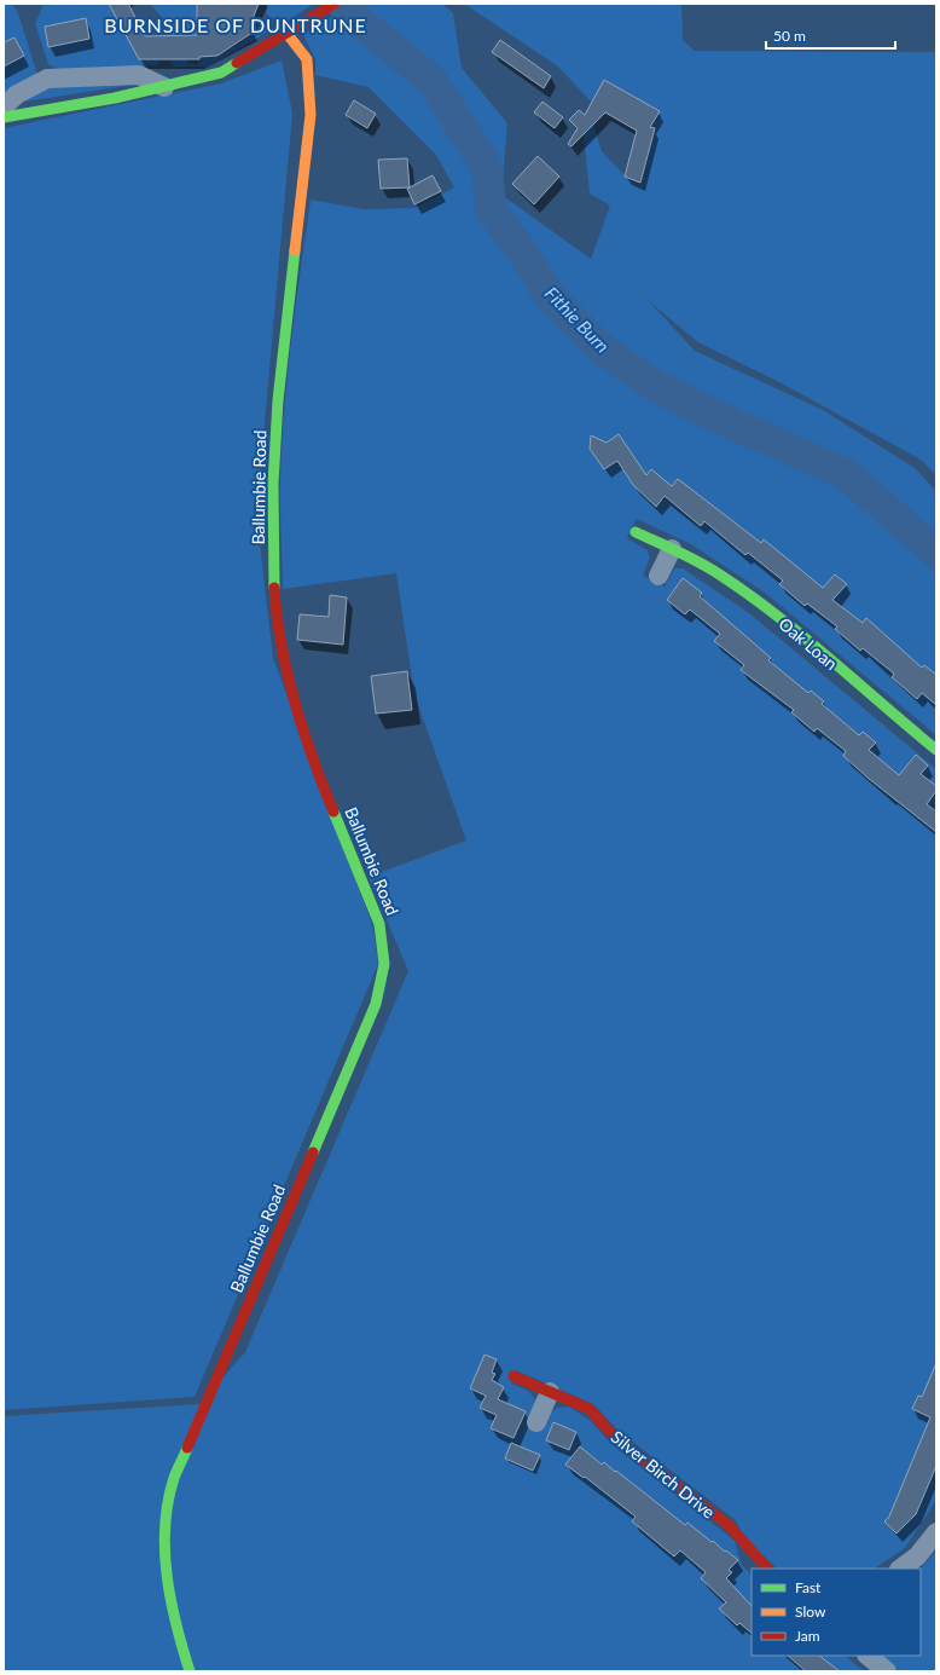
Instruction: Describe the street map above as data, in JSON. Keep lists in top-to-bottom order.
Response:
{
  "streets": {
    "street": ["Ballumbie Road", "Oak Loan", "Silver Birch Drive"]
  },
  "districts": ["BURNSIDE OF DUNTRUNE"],
  "water": ["Fithie Burn"],
  "legend": ["Fast", "Slow", "Jam"],
  "scale_bar": "50 m"
}
